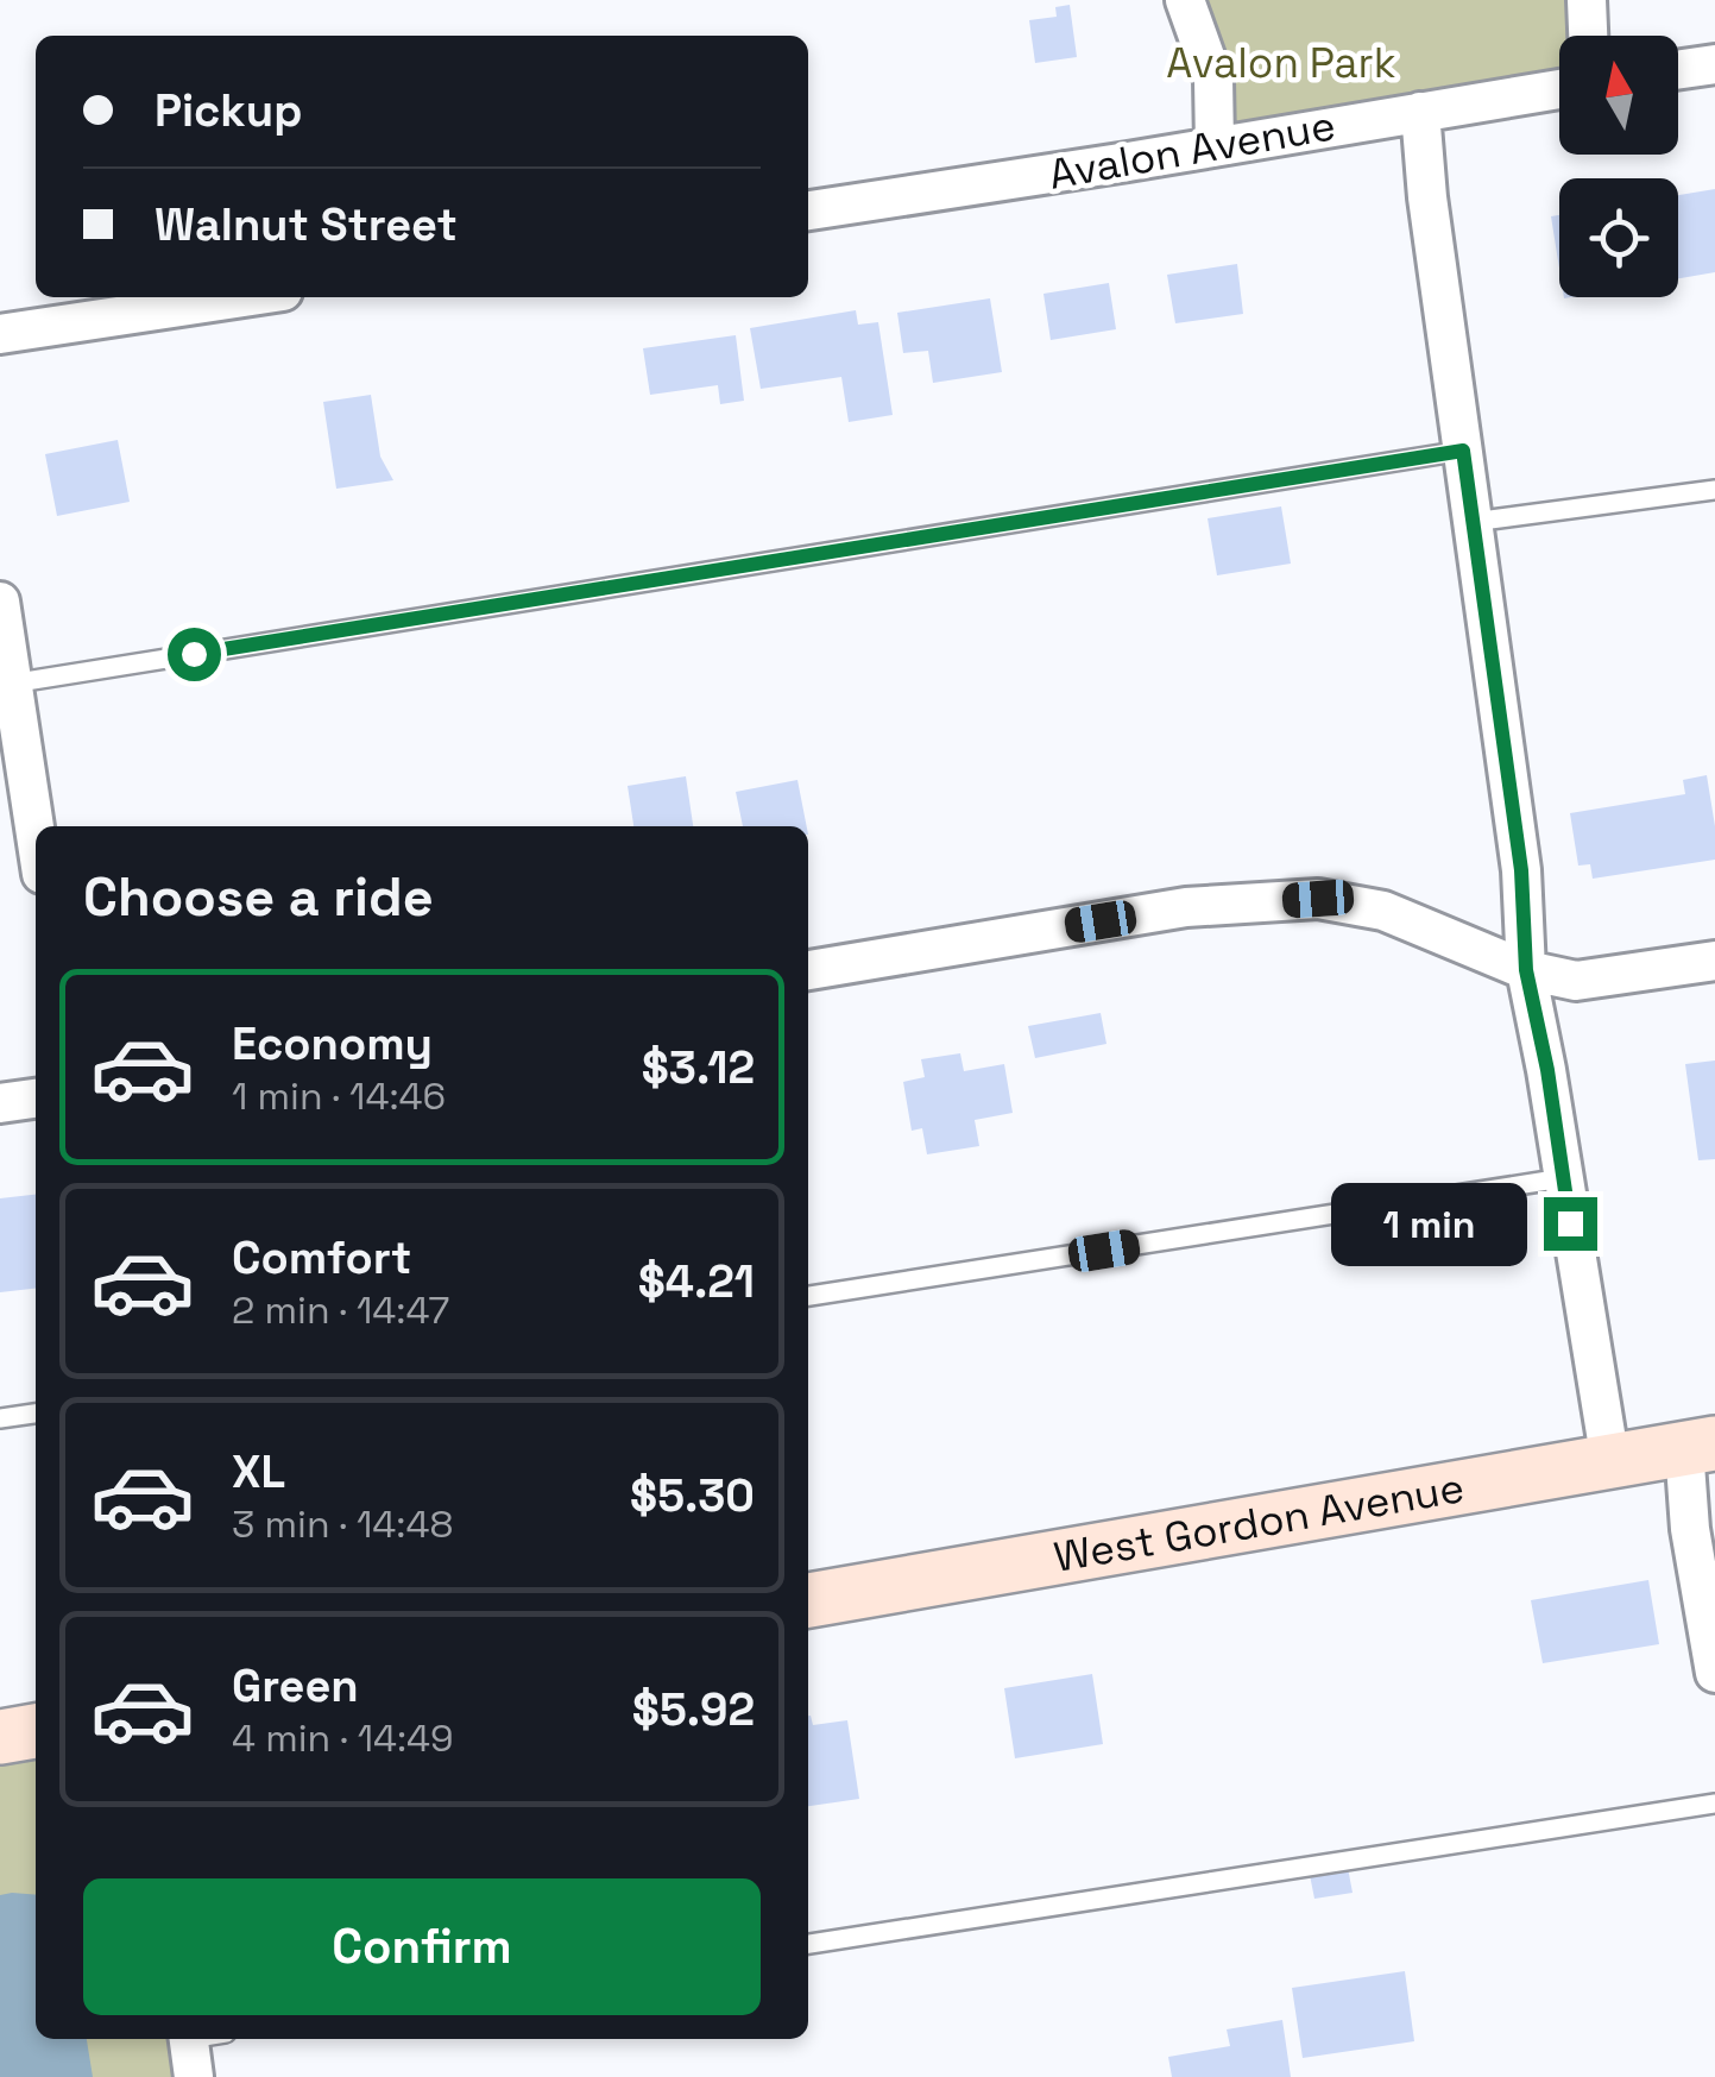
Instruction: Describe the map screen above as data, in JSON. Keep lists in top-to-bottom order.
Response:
{
  "streets": {
    "street": ["Avalon Avenue", "West Gordon Avenue"]
  },
  "parks": ["Avalon Park"],
  "north": "top",
  "page": {
    "banner": ["Pickup", "Walnut Street"],
    "heading": "Choose a ride",
    "list": [
      {
        "name": "Economy",
        "note": "1 min · 14:46",
        "value": "$3.12"
      },
      {
        "name": "Comfort",
        "note": "2 min · 14:47",
        "value": "$4.21"
      },
      {
        "name": "XL",
        "note": "3 min · 14:48",
        "value": "$5.30"
      },
      {
        "name": "Green",
        "note": "4 min · 14:49",
        "value": "$5.92"
      }
    ],
    "bubble": "1 min",
    "buttons": "Confirm"
  }
}
